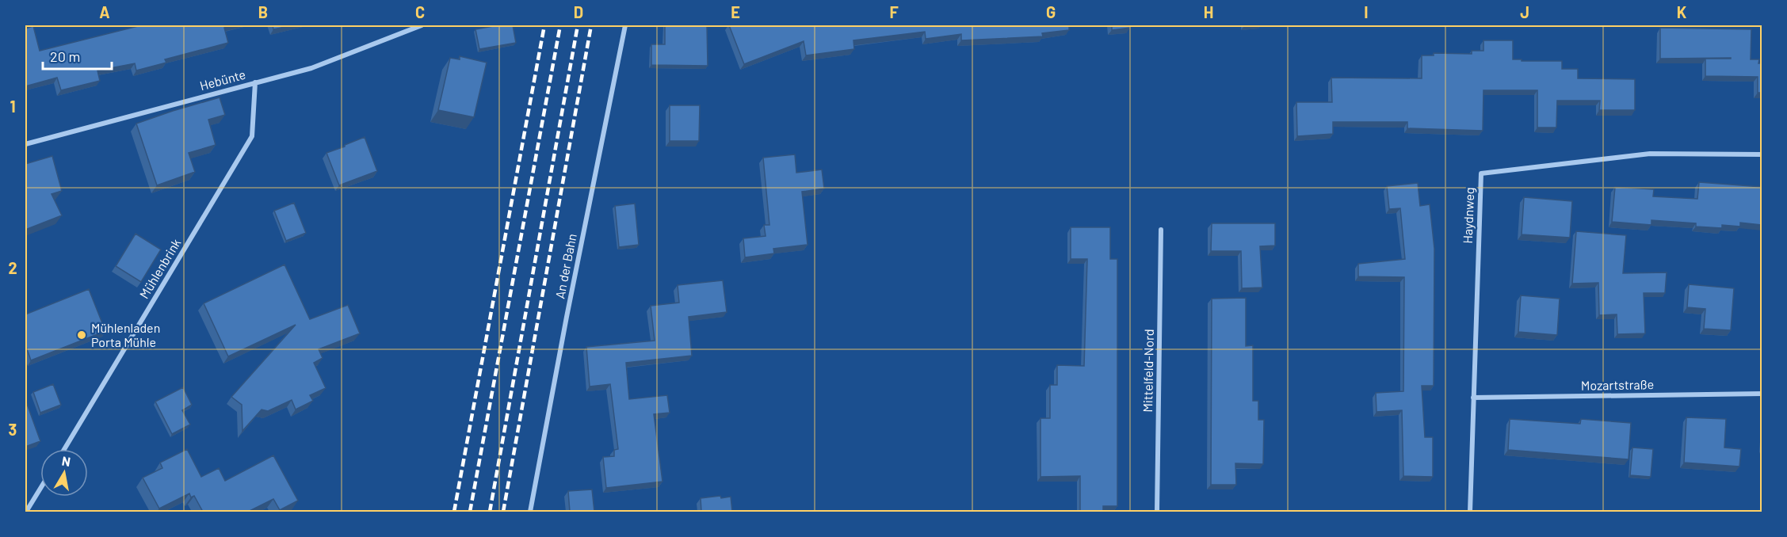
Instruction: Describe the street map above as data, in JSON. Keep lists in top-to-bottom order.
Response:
{
  "streets": {
    "street": [
      "Hebünte",
      "Haydnweg",
      "An der Bahn",
      "Mühlenbrink",
      "Mittelfeld-Nord",
      "Mozartstraße"
    ]
  },
  "crossings": [
    ["Hebünte", "Mühlenbrink"],
    ["Haydnweg", "Mozartstraße"]
  ],
  "places": ["Mühlenladen Porta Mühle"],
  "scale_bar": "20 m",
  "north": "top",
  "grid": {
    "columns": [
      "A",
      "B",
      "C",
      "D",
      "E",
      "F",
      "G",
      "H",
      "I",
      "J",
      "K"
    ],
    "rows": ["1", "2", "3"]
  }
}
